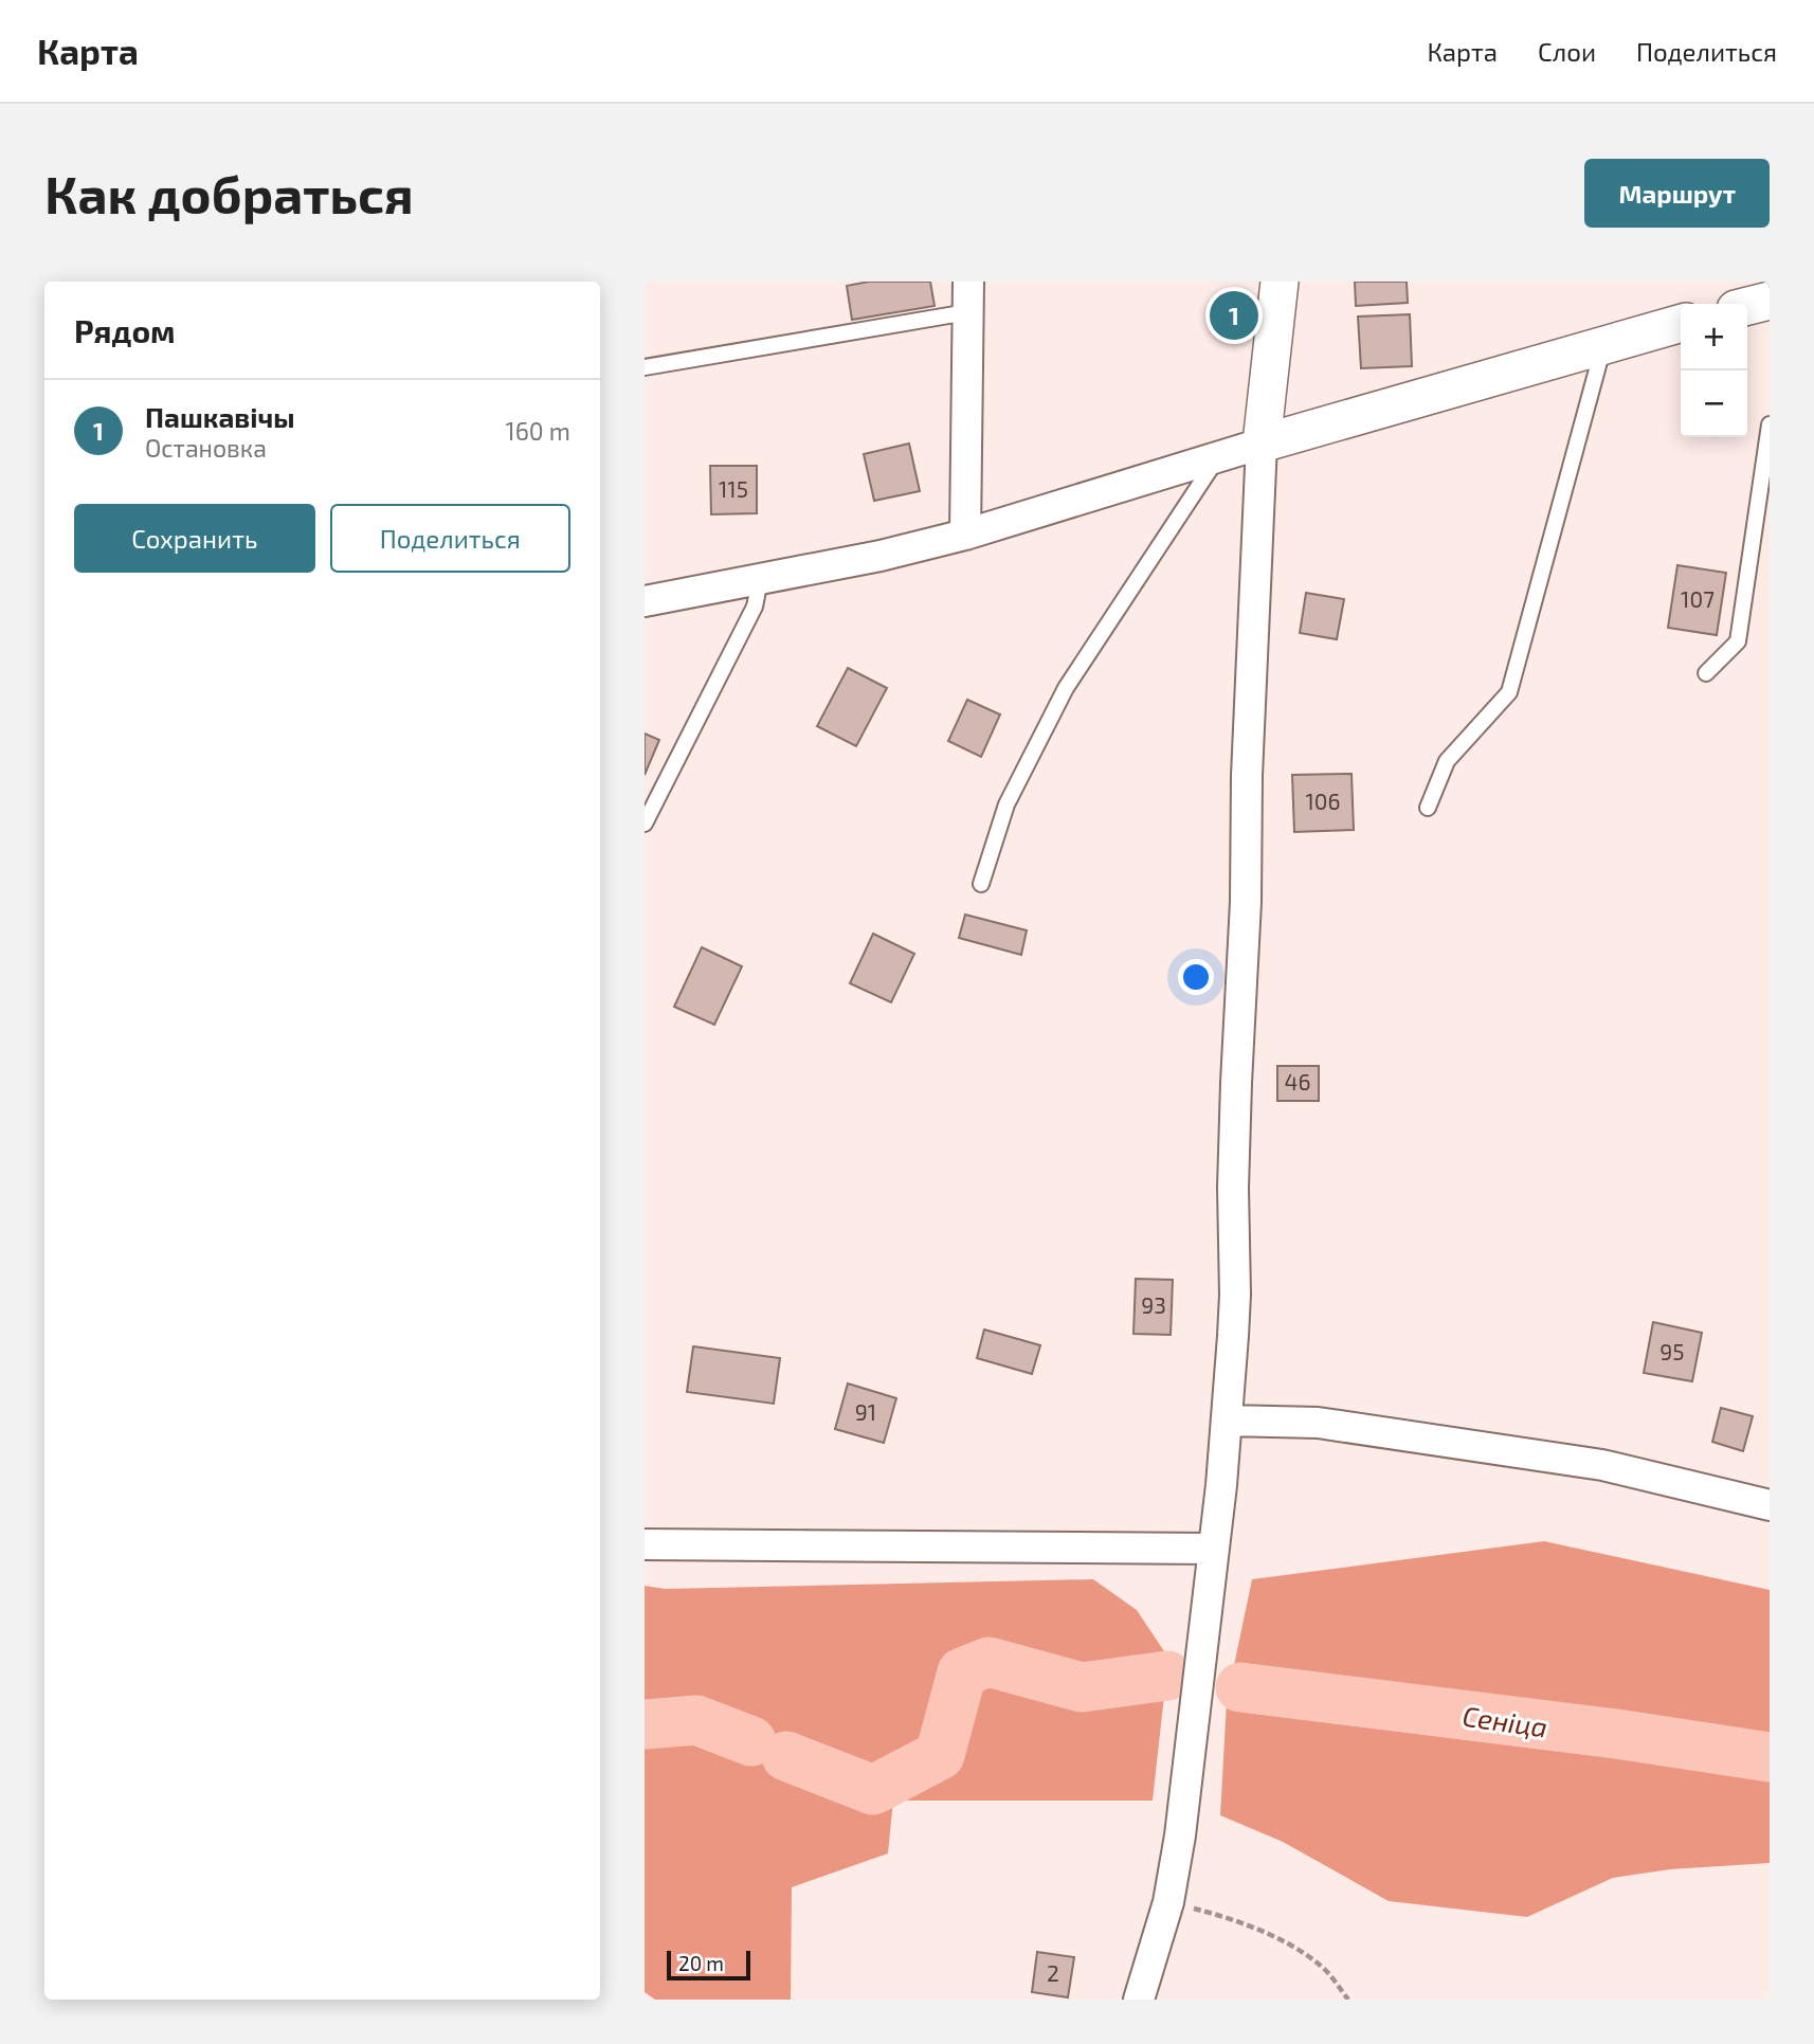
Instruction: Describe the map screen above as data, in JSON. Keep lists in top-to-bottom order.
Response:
{
  "water": ["Сеніца"],
  "house_numbers": [
    "115",
    "107",
    "106",
    "46",
    "93",
    "95",
    "91",
    "2"
  ],
  "scale_bar": "20 m",
  "page": {
    "header": "Карта",
    "nav": ["Карта", "Слои", "Поделиться"],
    "buttons": [
      "Маршрут",
      ["Сохранить", "Поделиться"]
    ],
    "title": "Как добраться",
    "heading": "Рядом",
    "pins": "1",
    "map_buttons": ["+", "−"],
    "list": [
      {
        "mark": "1",
        "name": "Пашкавічы",
        "note": "Остановка",
        "value": "160 m"
      }
    ],
    "scale": "20 m"
  }
}
